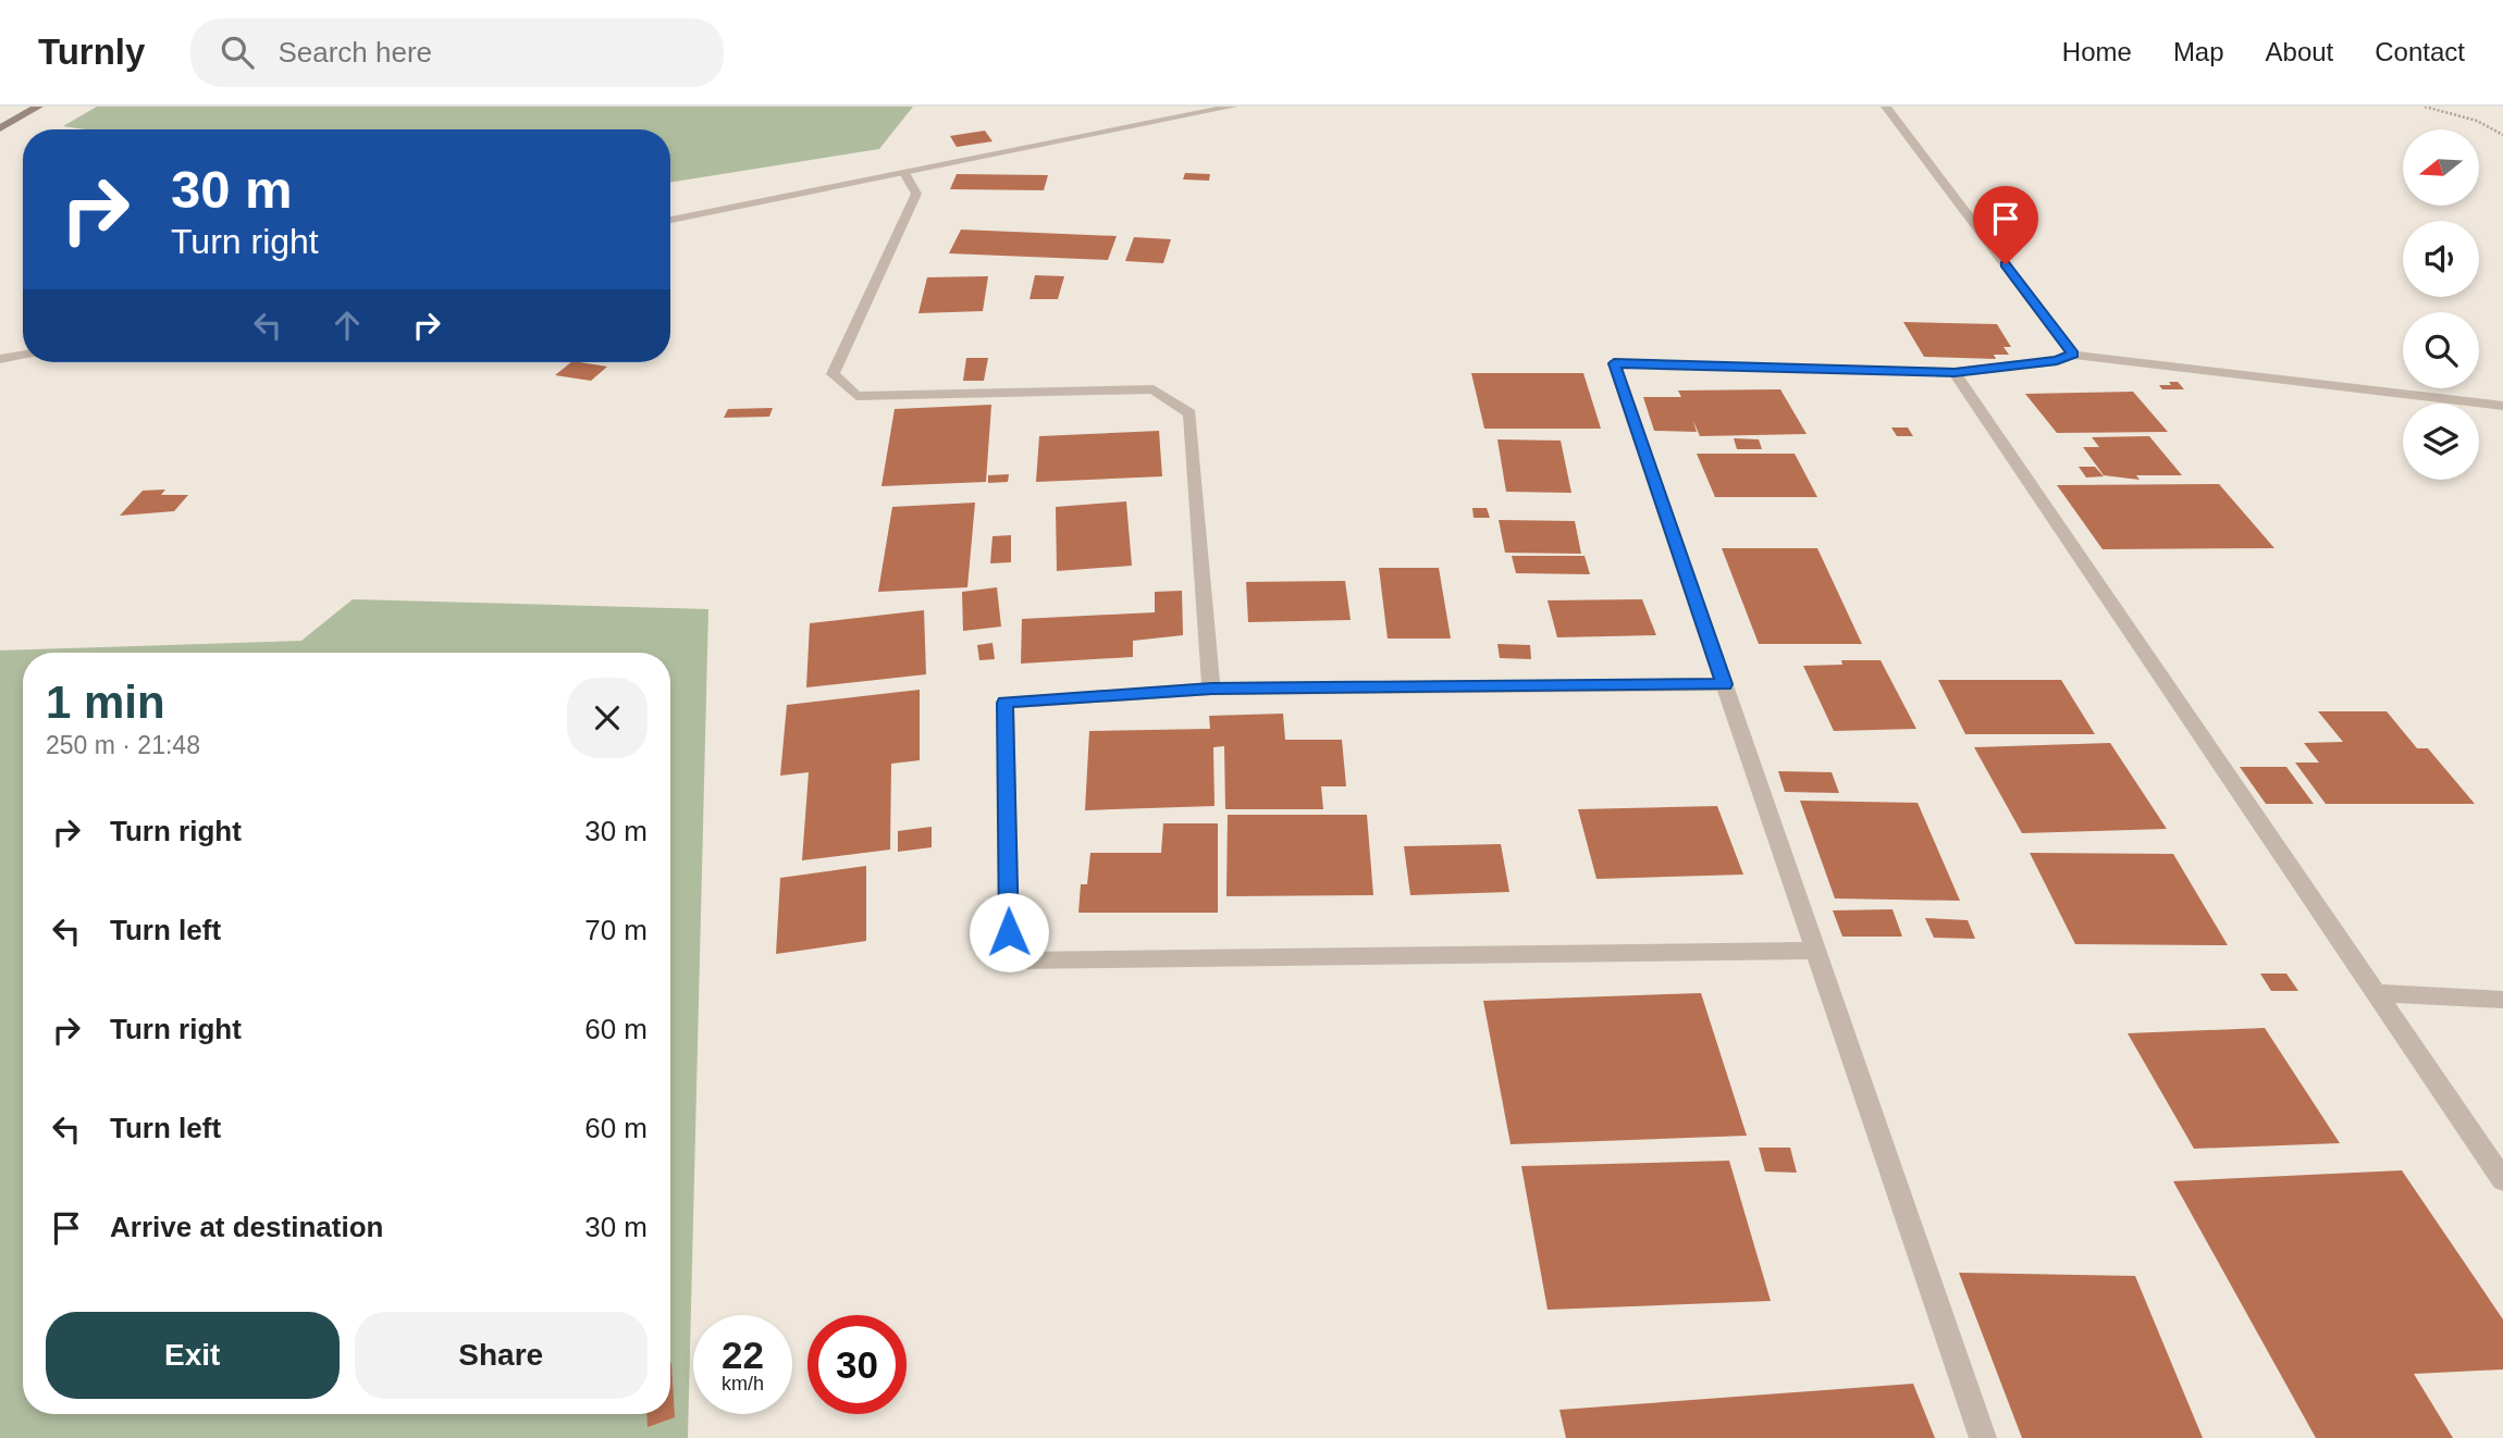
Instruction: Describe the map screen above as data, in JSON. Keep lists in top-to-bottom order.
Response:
{
  "north": "left",
  "page": {
    "header": "Turnly",
    "search": "Search here",
    "nav": [
      "Home",
      "Map",
      "About",
      "Contact"
    ],
    "turn": ["30 m", "Turn right"],
    "heading": ["1 min", "250 m · 21:48"],
    "list": [
      {
        "name": "Turn right",
        "value": "30 m"
      },
      {
        "name": "Turn left",
        "value": "70 m"
      },
      {
        "name": "Turn right",
        "value": "60 m"
      },
      {
        "name": "Turn left",
        "value": "60 m"
      },
      {
        "name": "Arrive at destination",
        "value": "30 m"
      }
    ],
    "buttons": ["Exit", "Share"],
    "speed": "22 km/h",
    "limit": "30"
  }
}
